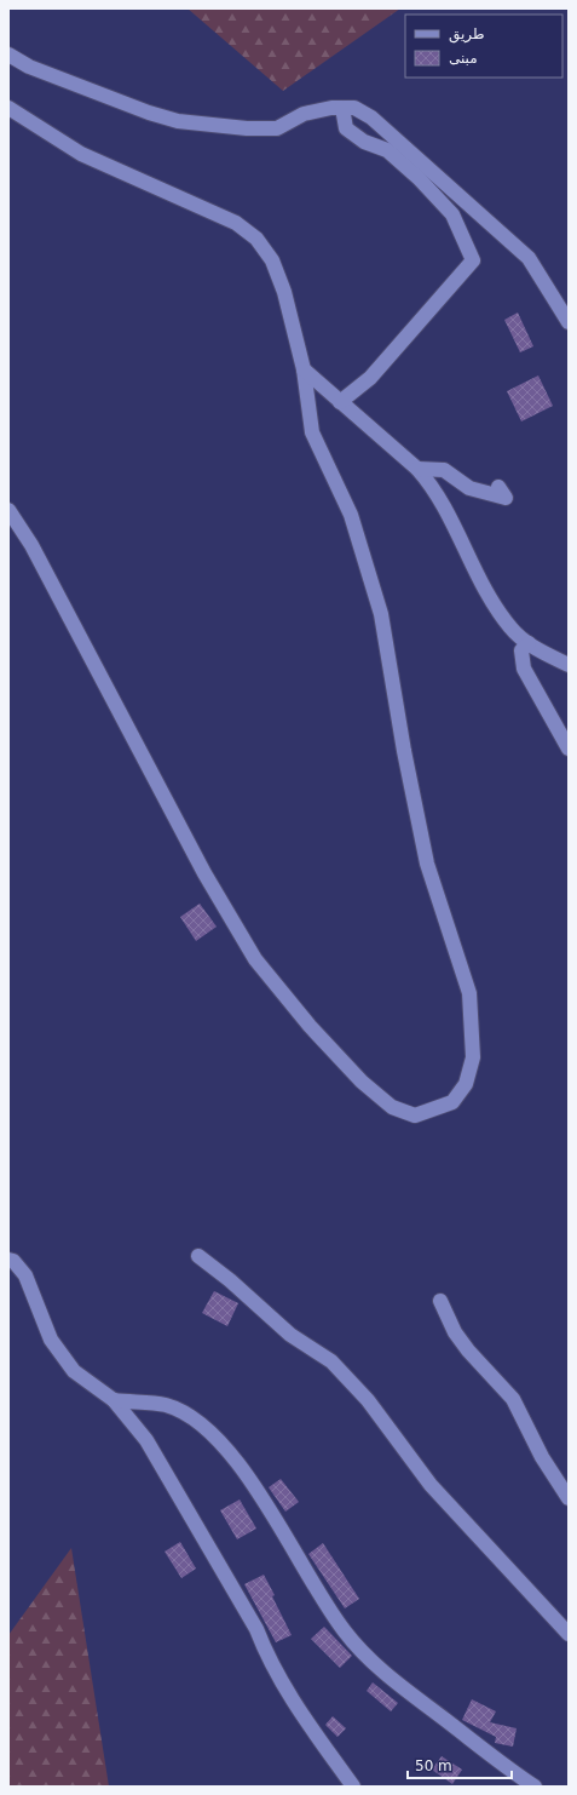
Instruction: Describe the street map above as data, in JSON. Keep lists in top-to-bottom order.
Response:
{
  "legend": ["طريق", "مبنى"],
  "scale_bar": "50 m"
}
